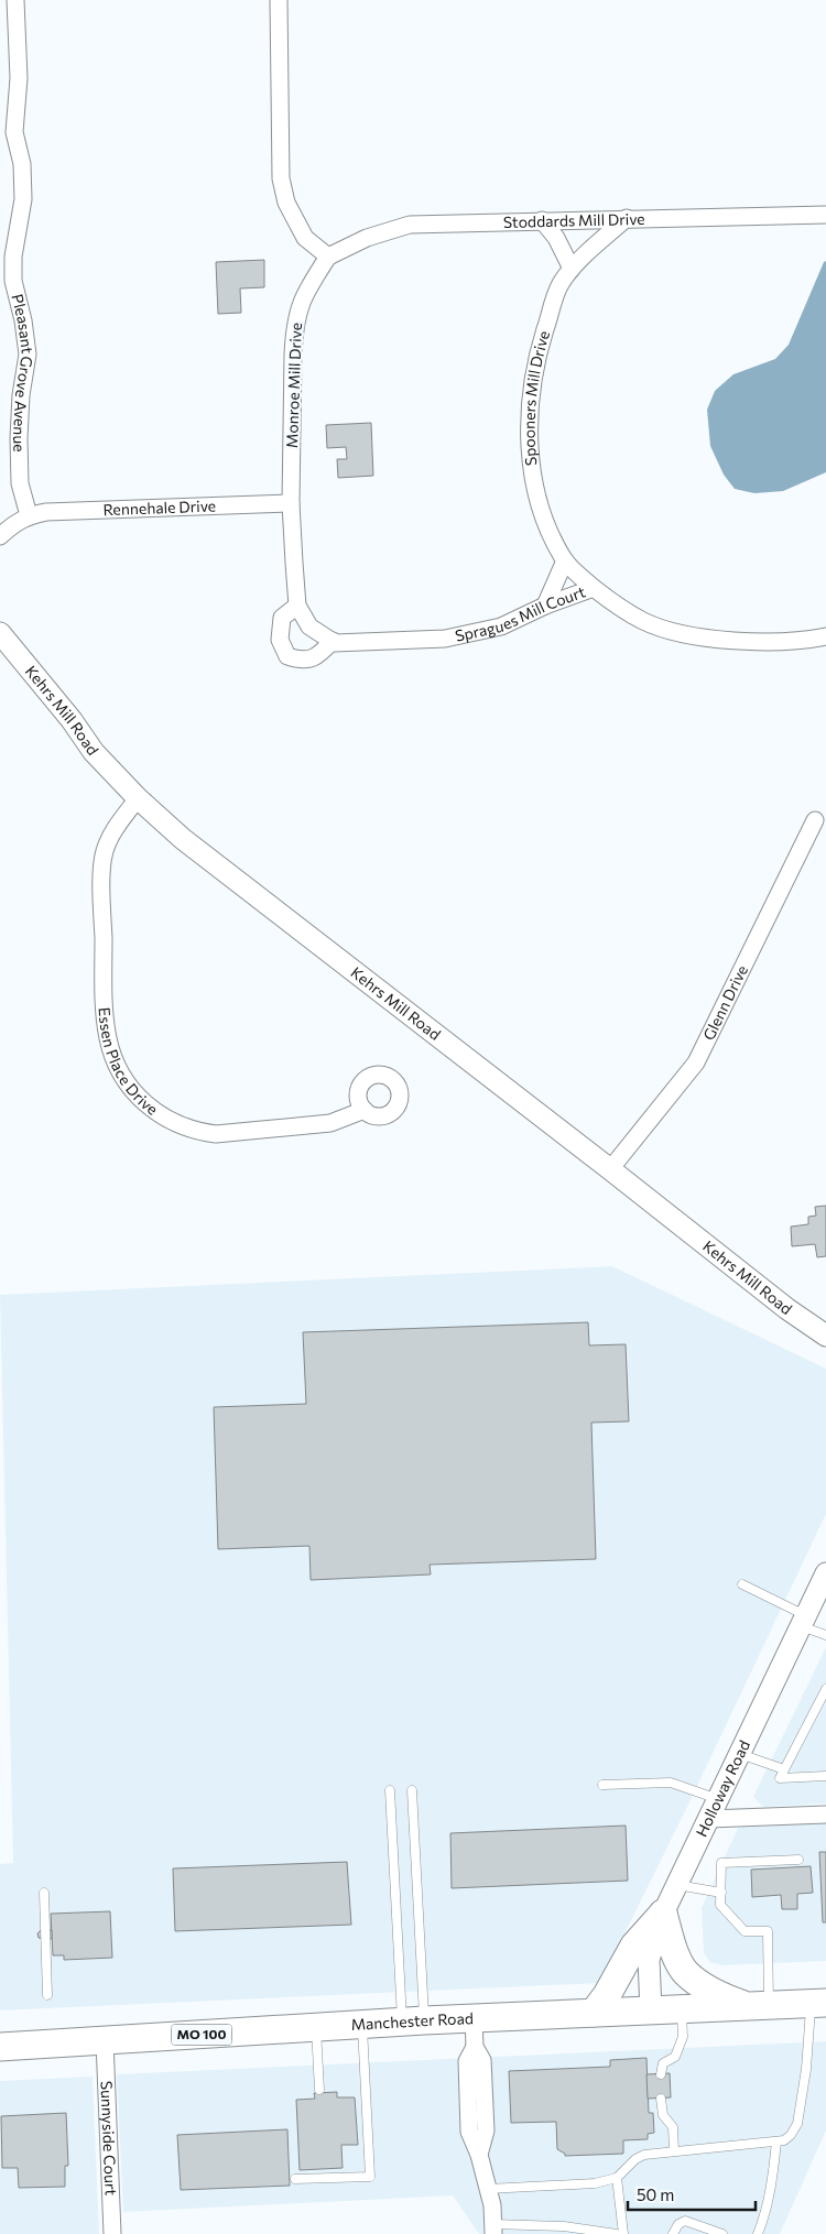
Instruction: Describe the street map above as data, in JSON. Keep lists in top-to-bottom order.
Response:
{
  "streets": {
    "highway": ["Manchester Road", "MO 100"],
    "street": [
      "Stoddards Mill Drive",
      "Pleasant Grove Avenue",
      "Monroe Mill Drive",
      "Spooners Mill Drive",
      "Rennehale Drive",
      "Spragues Mill Court",
      "Kehrs Mill Road",
      "Glenn Drive",
      "Essen Place Drive",
      "Holloway Road",
      "Sunnyside Court"
    ]
  },
  "crossings": [
    ["Stoddards Mill Drive", "Monroe Mill Drive"],
    ["Stoddards Mill Drive", "Spooners Mill Drive"],
    ["Pleasant Grove Avenue", "Rennehale Drive"],
    ["Monroe Mill Drive", "Rennehale Drive"],
    ["Monroe Mill Drive", "Spragues Mill Court"],
    ["Spooners Mill Drive", "Spragues Mill Court"],
    ["Kehrs Mill Road", "Glenn Drive"],
    ["Kehrs Mill Road", "Essen Place Drive"],
    ["Holloway Road", "Manchester Road"],
    ["Manchester Road", "Sunnyside Court"]
  ],
  "scale_bar": "50 m"
}
